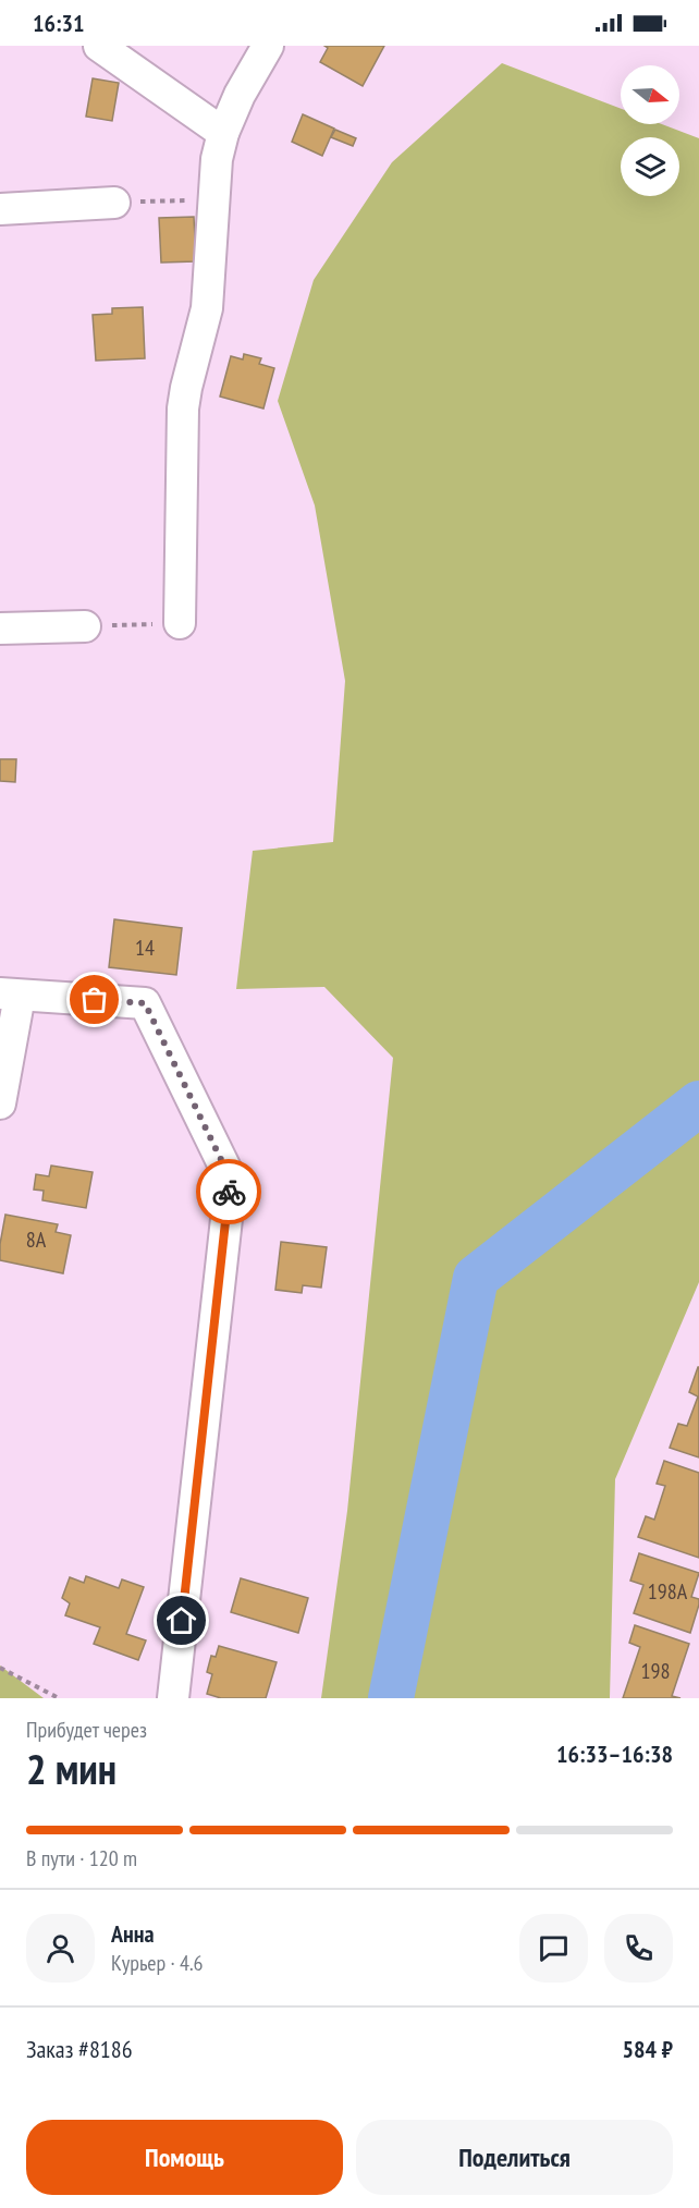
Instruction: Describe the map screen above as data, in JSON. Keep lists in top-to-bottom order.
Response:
{
  "house_numbers": [
    "14",
    "8А",
    "198А",
    "198"
  ],
  "north": "right",
  "page": {
    "status": "16:31",
    "heading": ["2 мин", "Прибудет через", "16:33–16:38"],
    "panel": [
      "Анна",
      "Курьер · 4.6",
      "Заказ #8186",
      "584 ₽"
    ],
    "bar": "В пути · 120 m",
    "buttons": ["Помощь", "Поделиться"]
  }
}
